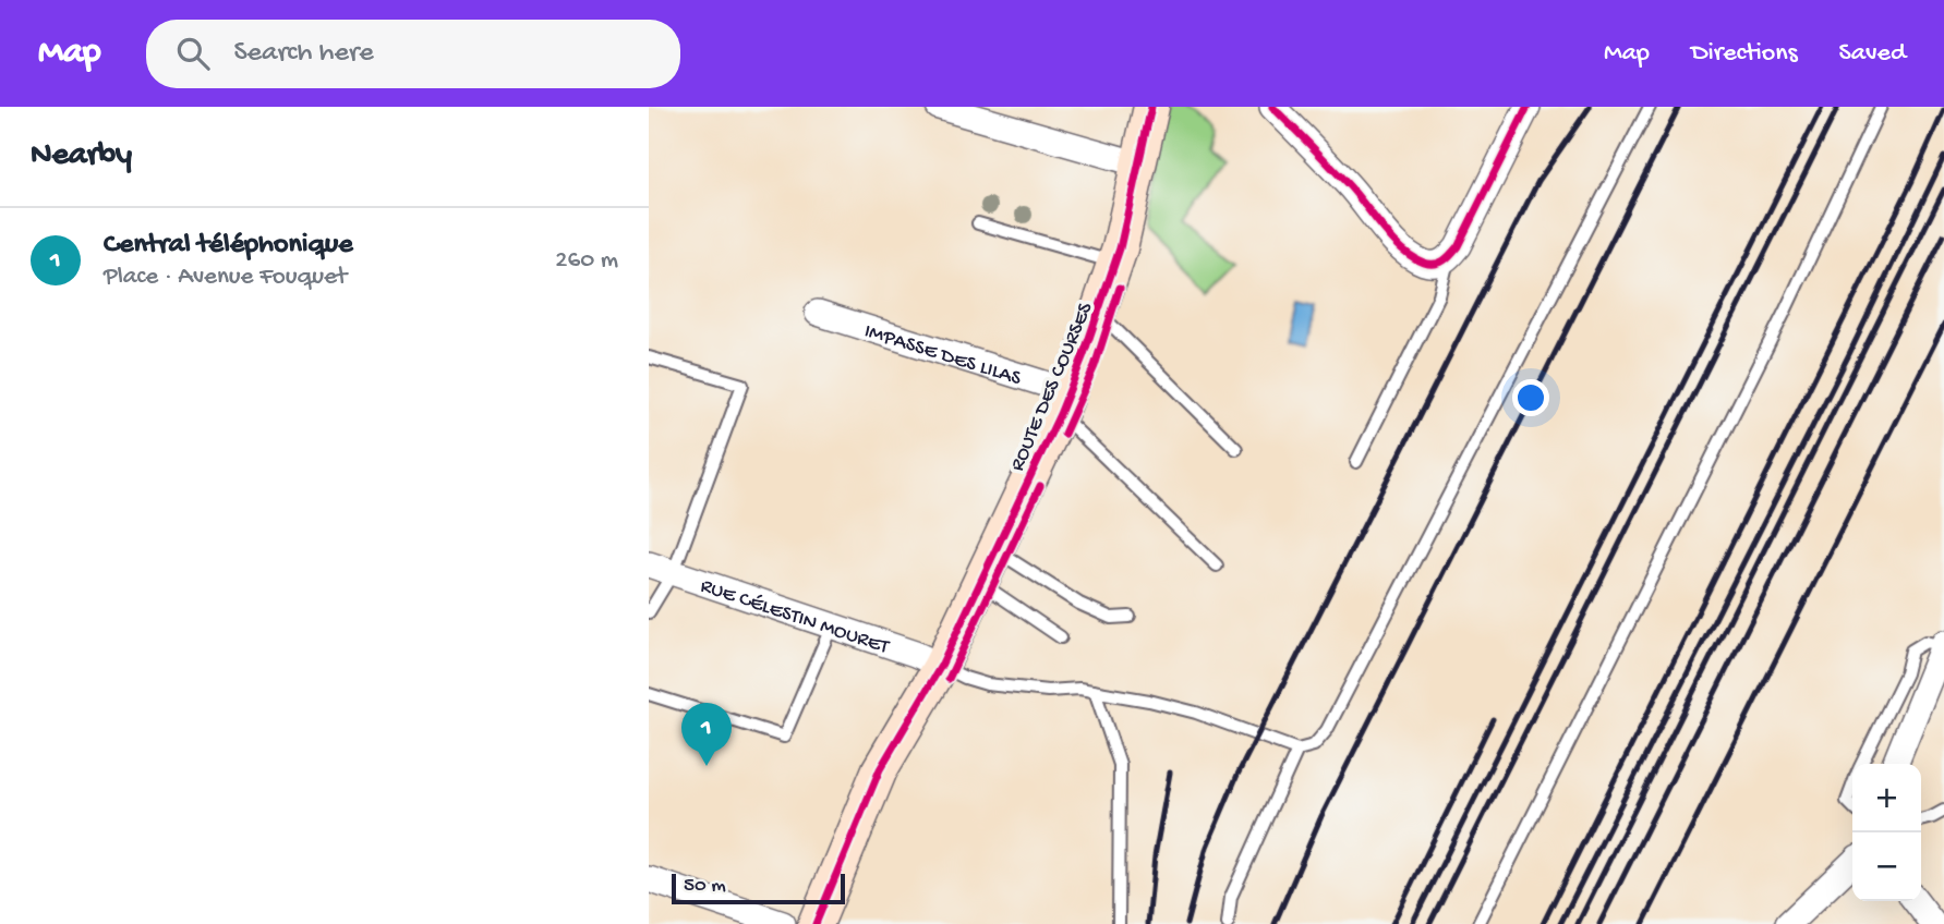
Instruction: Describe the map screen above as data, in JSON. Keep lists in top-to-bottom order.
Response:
{
  "streets": {
    "street": ["IMPASSE DES LILAS", "ROUTE DES COURSES", "RUE CÉLESTIN MOURET"]
  },
  "crossings": [
    ["IMPASSE DES LILAS", "ROUTE DES COURSES"],
    ["ROUTE DES COURSES", "RUE CÉLESTIN MOURET"]
  ],
  "scale_bar": "50 m",
  "page": {
    "header": "Map",
    "search": "Search here",
    "nav": ["Map", "Directions", "Saved"],
    "heading": "Nearby",
    "list": [
      {
        "mark": "1",
        "name": "Central téléphonique",
        "note": "Place · Avenue Fouquet",
        "value": "260 m"
      }
    ],
    "pins": "1",
    "map_buttons": ["+", "−"],
    "scale": "50 m"
  }
}
